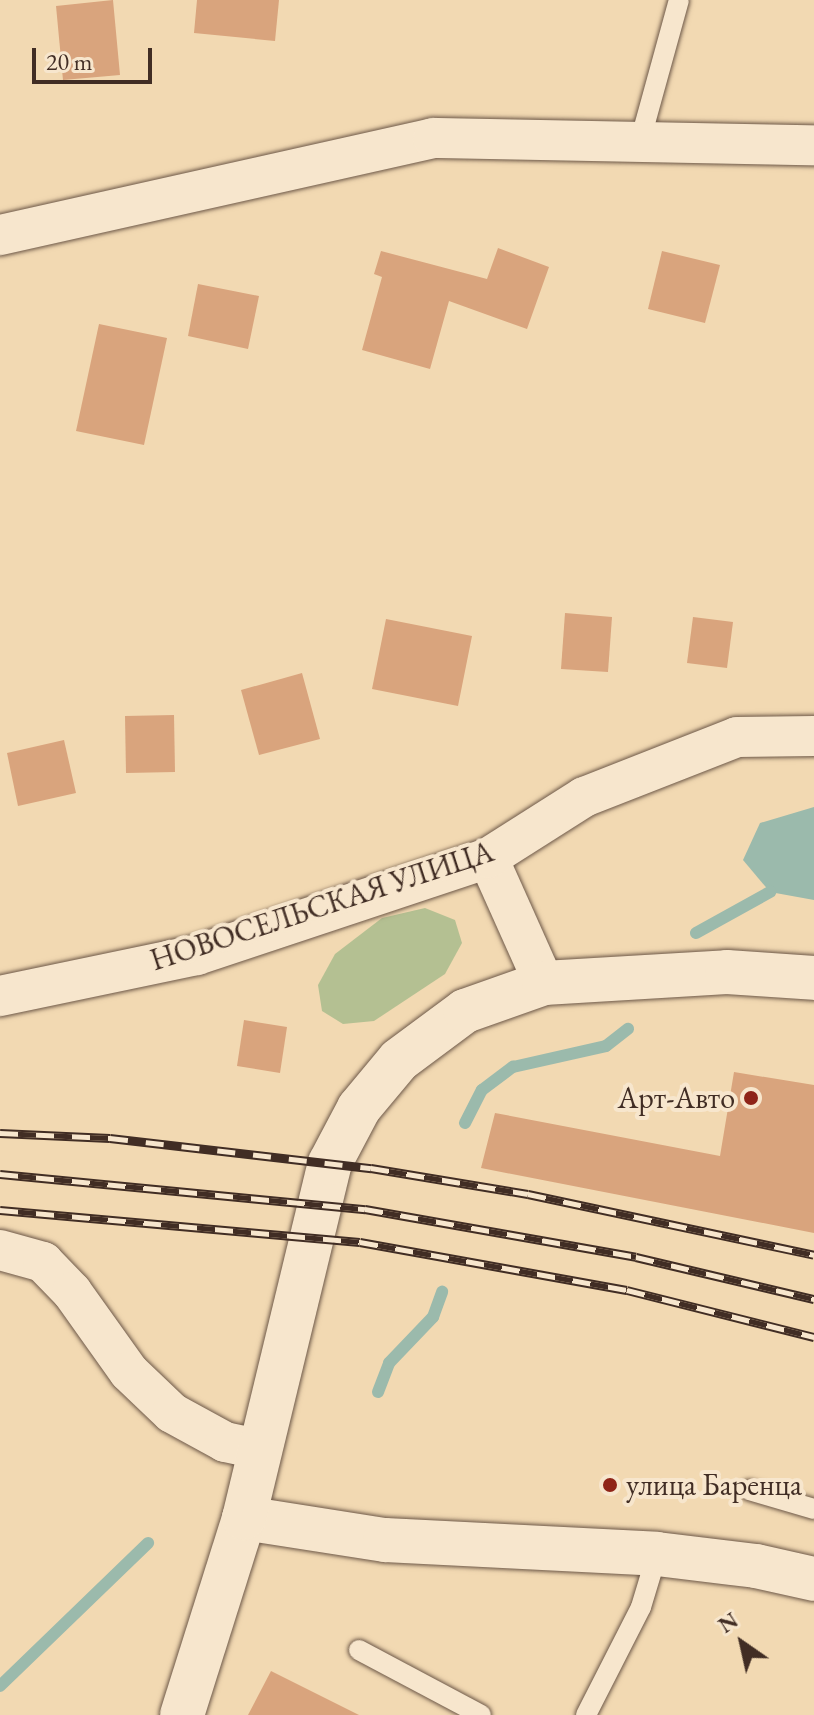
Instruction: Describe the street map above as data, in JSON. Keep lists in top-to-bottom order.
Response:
{
  "streets": {
    "street": ["НОВОСЕЛЬСКАЯ УЛИЦА"]
  },
  "places": ["Арт-Авто", "улица Баренца"],
  "scale_bar": "20 m",
  "north": "top left"
}
